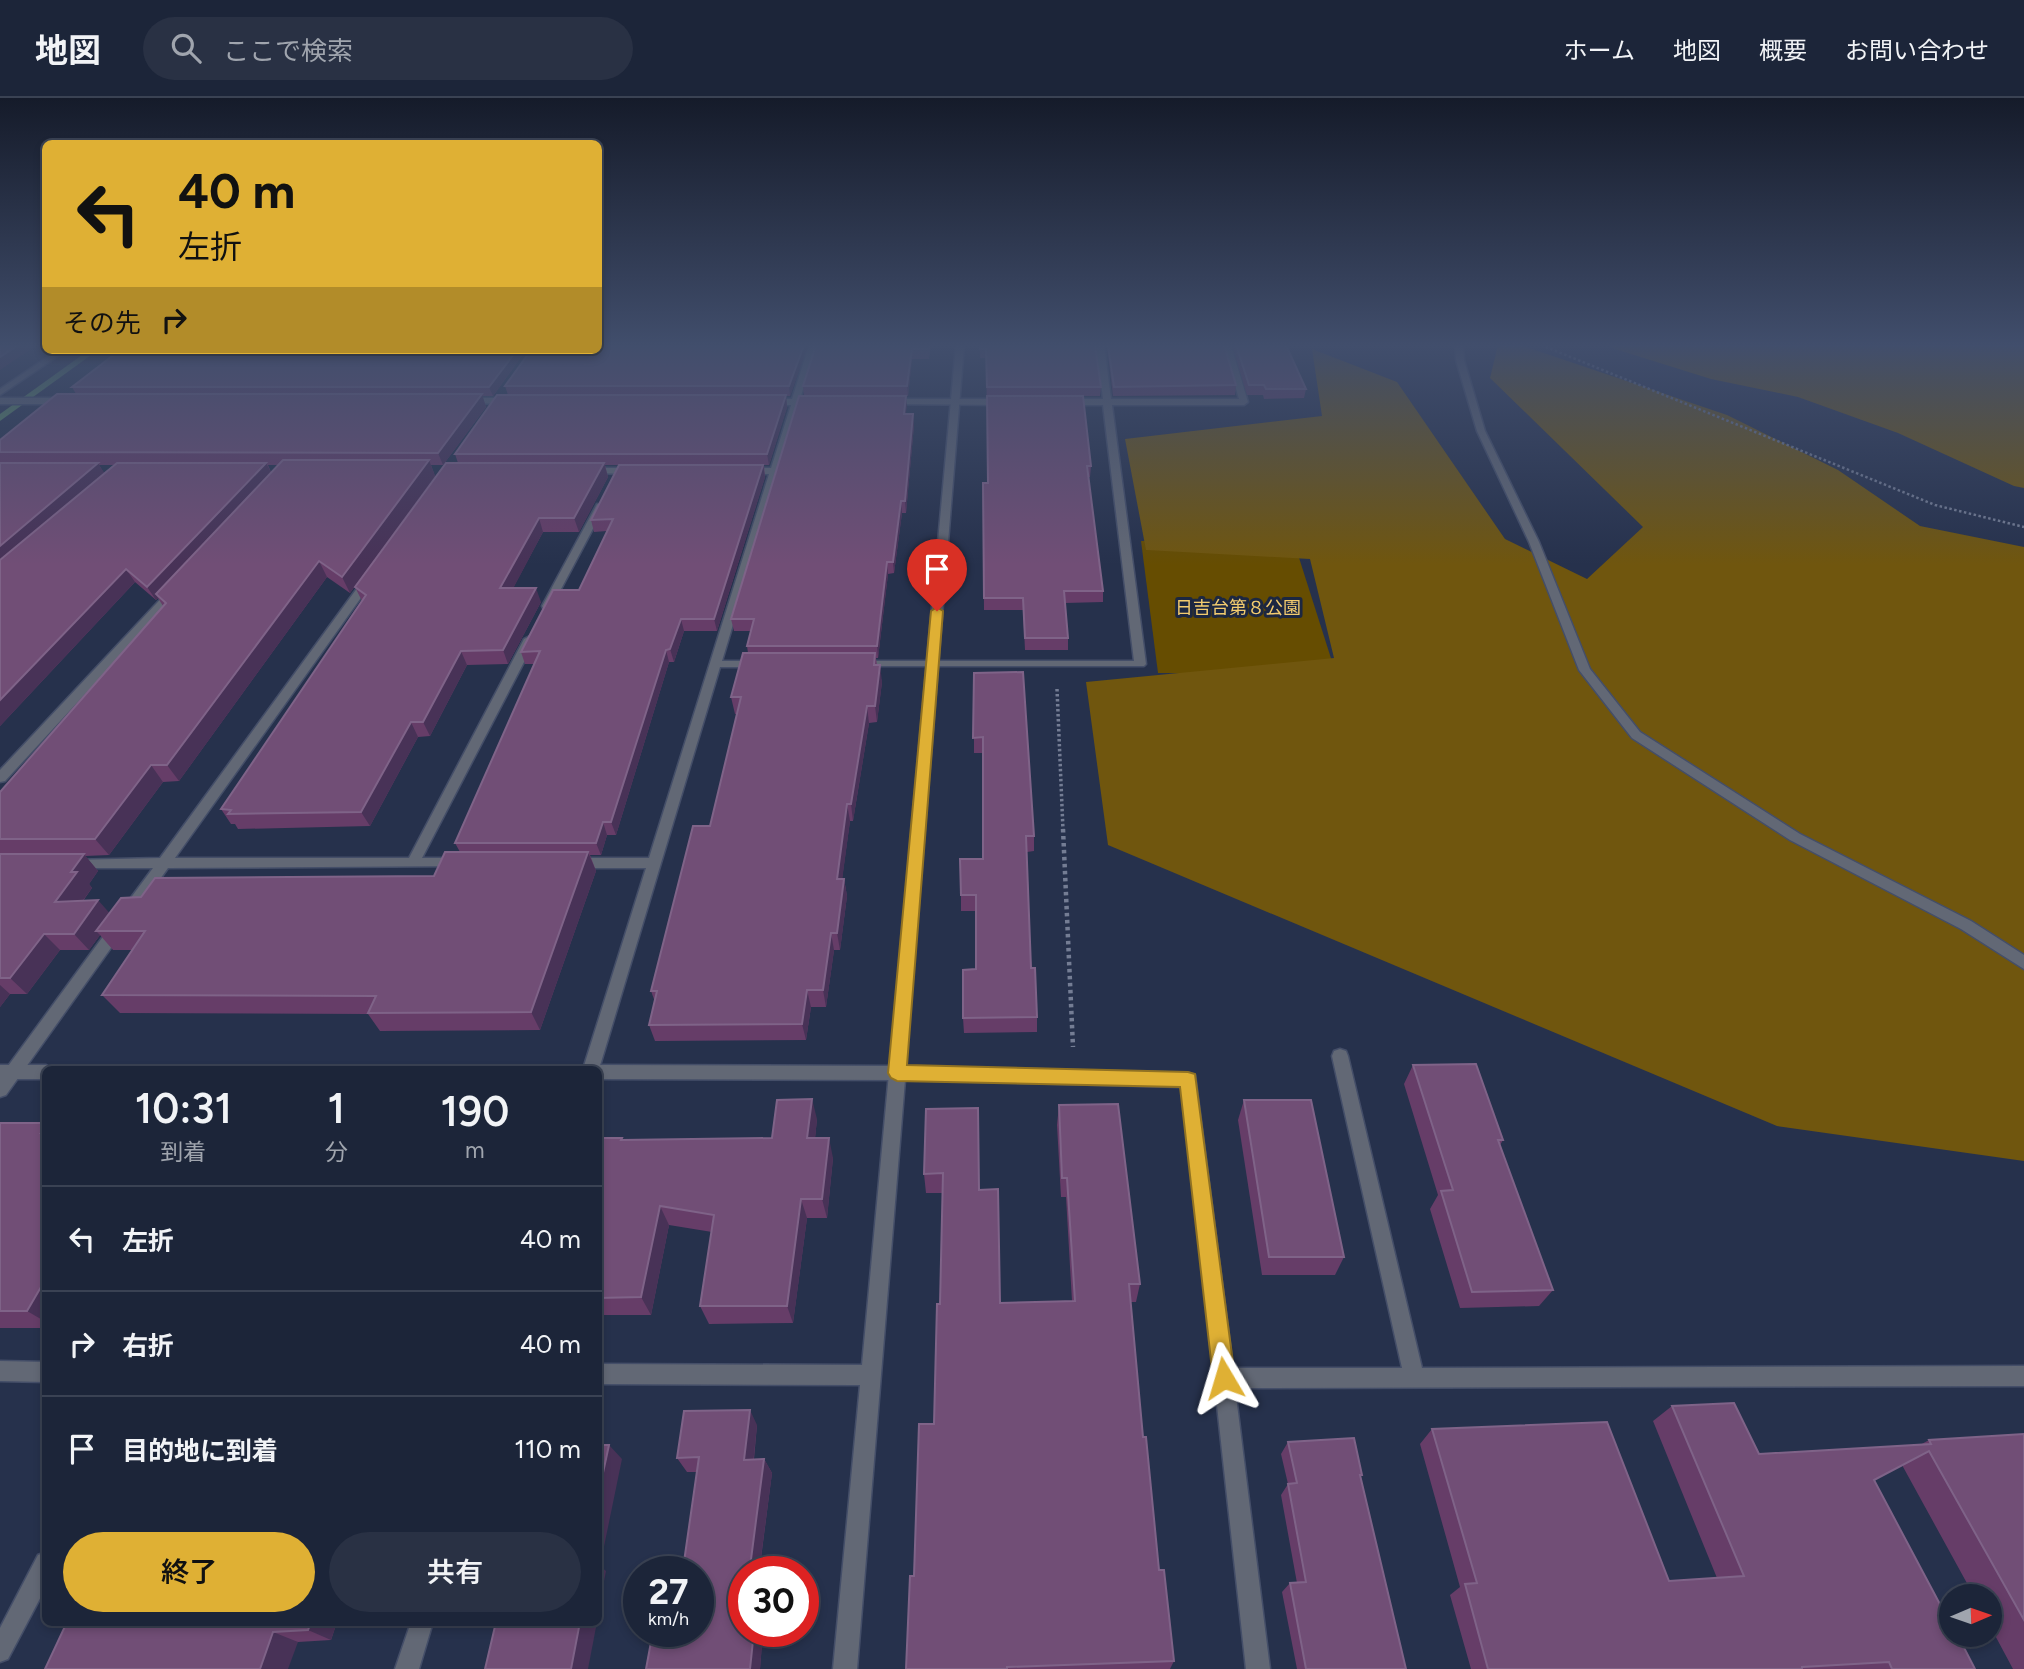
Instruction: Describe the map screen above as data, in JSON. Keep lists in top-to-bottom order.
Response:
{
  "parks": ["日吉台第８公園"],
  "north": "right",
  "page": {
    "header": "地図",
    "search": "ここで検索",
    "nav": [
      "ホーム",
      "地図",
      "概要",
      "お問い合わせ"
    ],
    "turn": ["40 m", "左折"],
    "then": "その先",
    "eta": [
      "10:31",
      "到着",
      "1",
      "分",
      "190",
      "m"
    ],
    "list": [
      {
        "name": "左折",
        "value": "40 m"
      },
      {
        "name": "右折",
        "value": "40 m"
      },
      {
        "name": "目的地に到着",
        "value": "110 m"
      }
    ],
    "buttons": ["終了", "共有"],
    "speed": "27 km/h",
    "limit": "30"
  }
}
